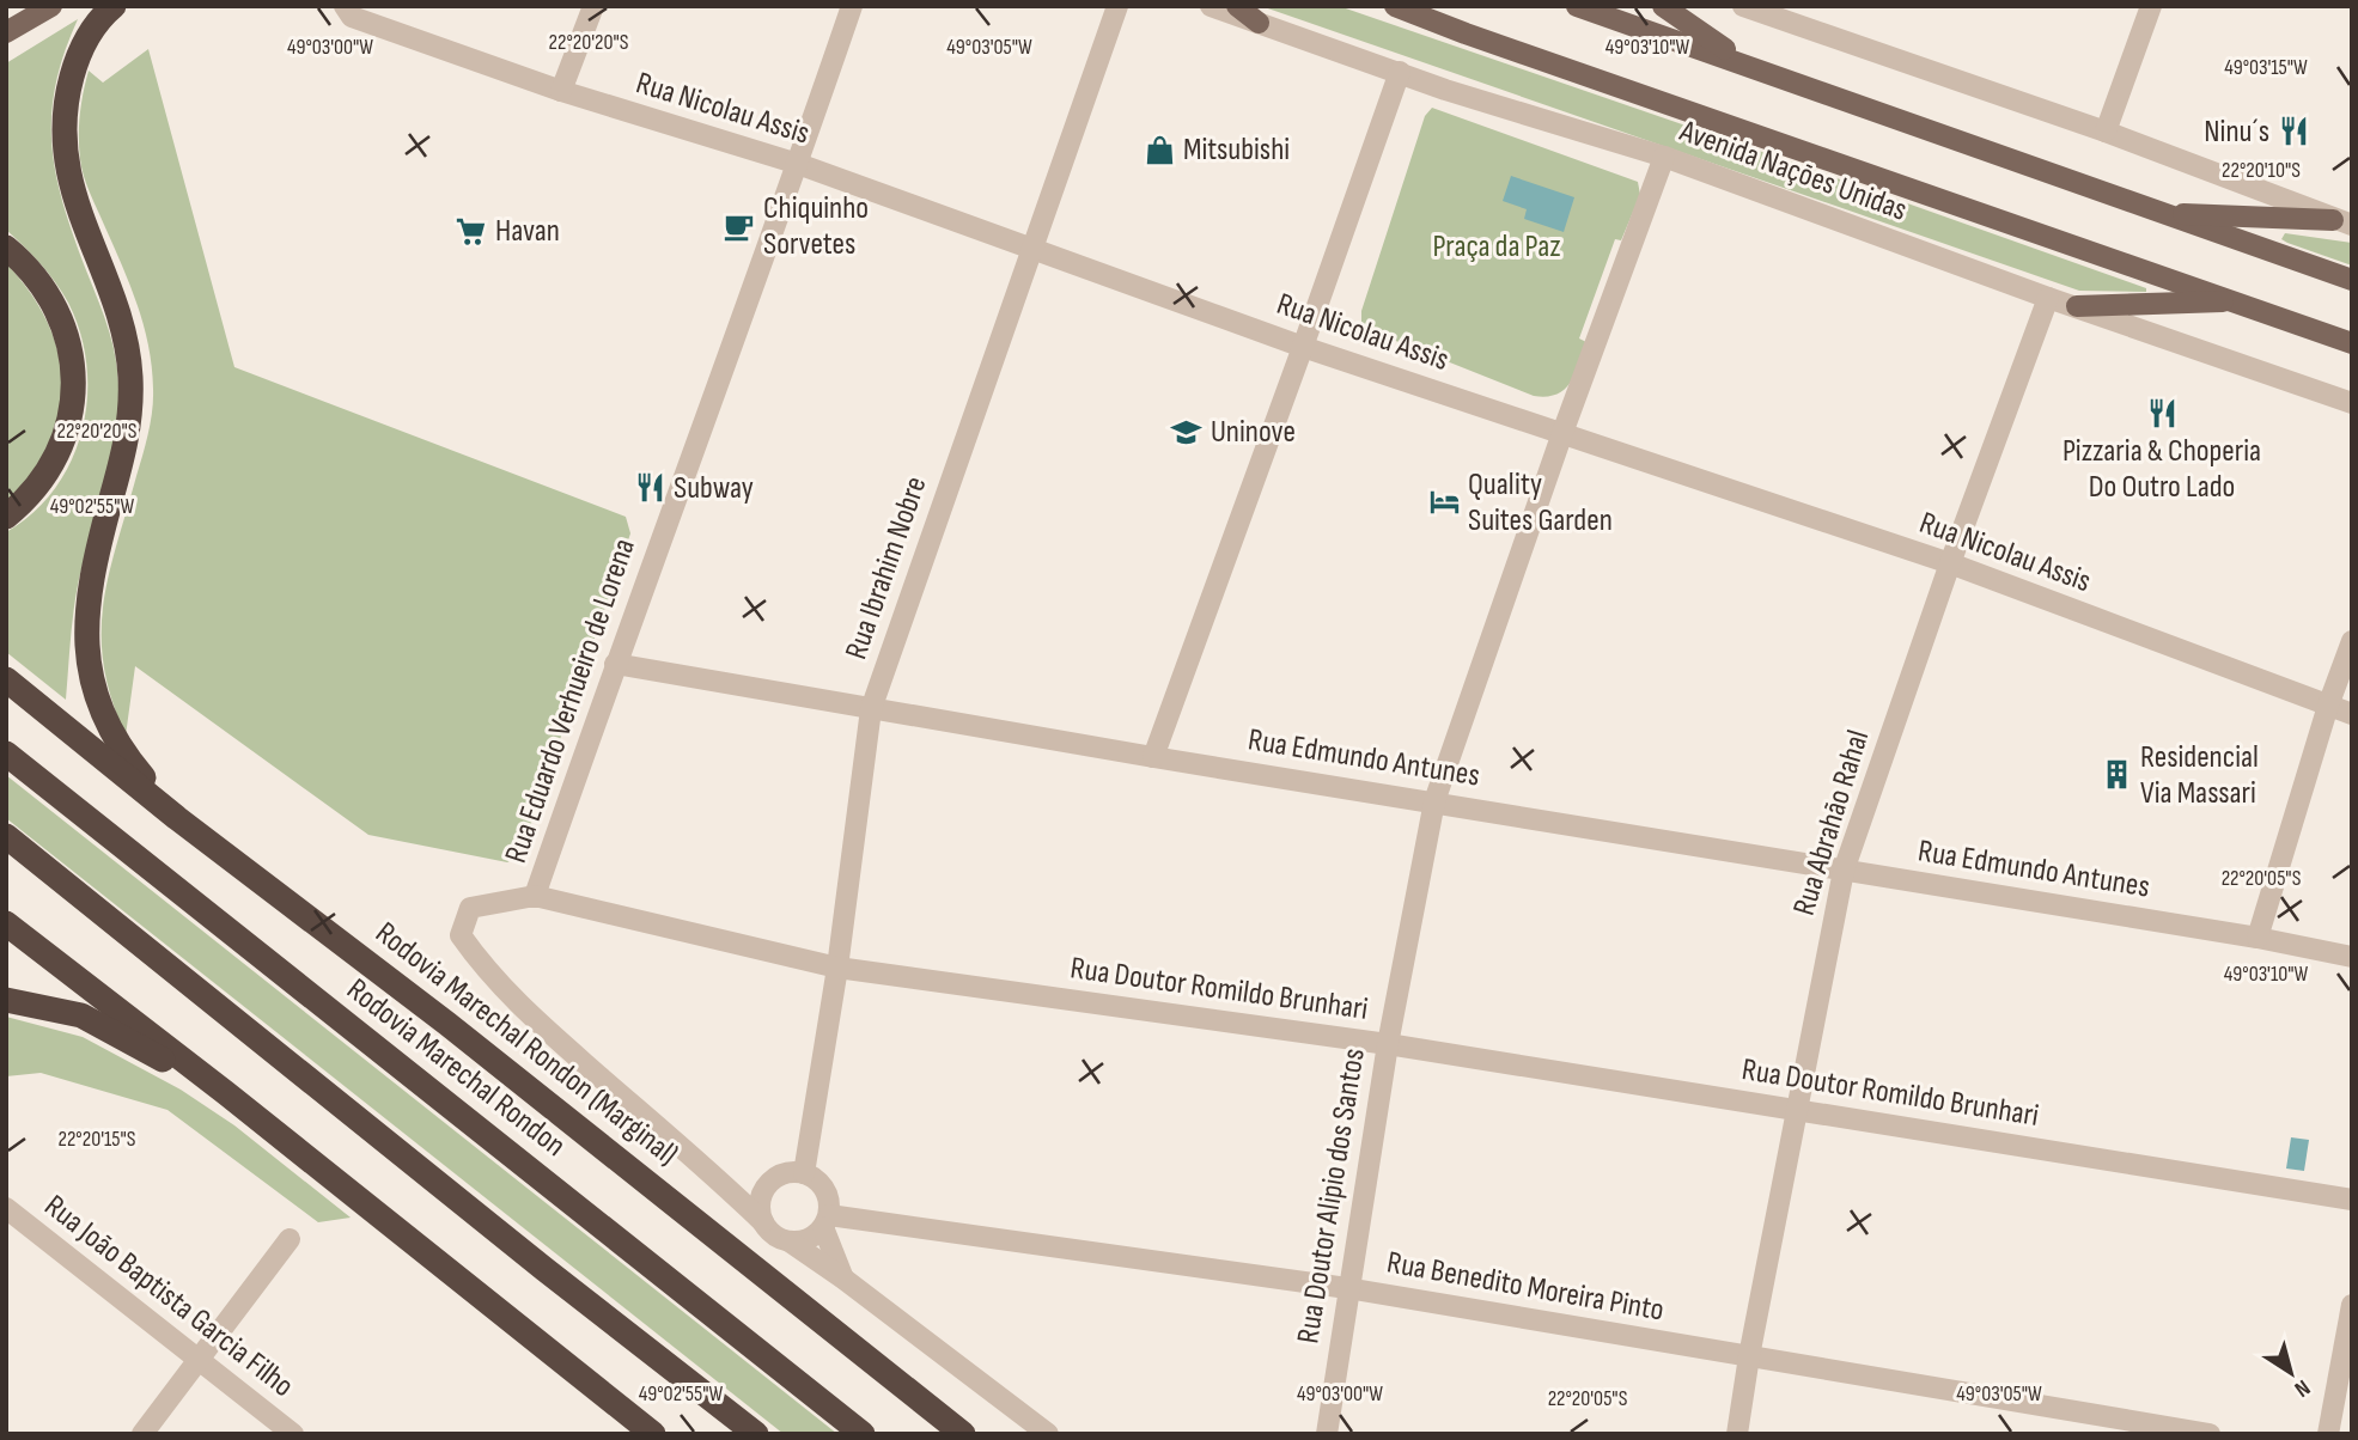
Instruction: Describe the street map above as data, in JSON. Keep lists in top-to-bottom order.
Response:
{
  "streets": {
    "highway": ["Rodovia Marechal Rondon (Marginal)", "Rodovia Marechal Rondon"],
    "main road": ["Avenida Nações Unidas"],
    "street": [
      "Rua Nicolau Assis",
      "Rua Ibrahim Nobre",
      "Rua Eduardo Verhueiro de Lorena",
      "Rua Edmundo Antunes",
      "Rua Abrahão Rahal",
      "Rua Doutor Romildo Brunhari",
      "Rua Doutor Alipio dos Santos",
      "Rua Benedito Moreira Pinto",
      "Rua João Baptista Garcia Filho"
    ]
  },
  "crossings": [
    ["Rua Nicolau Assis", "Rua Ibrahim Nobre"],
    ["Rua Nicolau Assis", "Rua Eduardo Verhueiro de Lorena"],
    ["Rua Nicolau Assis", "Rua Abrahão Rahal"],
    ["Rua Nicolau Assis", "Rua Doutor Alipio dos Santos"],
    ["Avenida Nações Unidas", "Rua Abrahão Rahal"],
    ["Avenida Nações Unidas", "Rua Doutor Alipio dos Santos"],
    ["Rua Ibrahim Nobre", "Rua Edmundo Antunes"],
    ["Rua Ibrahim Nobre", "Rua Doutor Romildo Brunhari"],
    ["Rua Ibrahim Nobre", "Rua Benedito Moreira Pinto"],
    ["Rua Eduardo Verhueiro de Lorena", "Rua Edmundo Antunes"],
    ["Rua Eduardo Verhueiro de Lorena", "Rua Doutor Romildo Brunhari"],
    ["Rua Edmundo Antunes", "Rua Abrahão Rahal"],
    ["Rua Edmundo Antunes", "Rua Doutor Alipio dos Santos"],
    ["Rua Abrahão Rahal", "Rua Doutor Romildo Brunhari"],
    ["Rua Abrahão Rahal", "Rua Benedito Moreira Pinto"],
    ["Rua Doutor Romildo Brunhari", "Rua Doutor Alipio dos Santos"],
    ["Rua Doutor Romildo Brunhari", "Rua Benedito Moreira Pinto"],
    ["Rua Doutor Alipio dos Santos", "Rua Benedito Moreira Pinto"]
  ],
  "parks": ["Praça da Paz"],
  "places": {
    "restaurant": ["Ninu´s", "Pizzaria & Choperia Do Outro Lado", "Subway"],
    "shop": ["Mitsubishi"],
    "cafe": ["Chiquinho Sorvetes"],
    "supermarket": ["Havan"],
    "school or university": ["Uninove"],
    "hotel": ["Quality Suites Garden"],
    "building": ["Residencial Via Massari"]
  },
  "north": "bottom right",
  "coordinates": [
    "22°20'20\"S",
    "49°03'00\"W",
    "49°03'05\"W",
    "49°03'10\"W",
    "49°03'15\"W",
    "22°20'10\"S",
    "49°02'55\"W",
    "22°20'05\"S",
    "22°20'15\"S"
  ]
}
